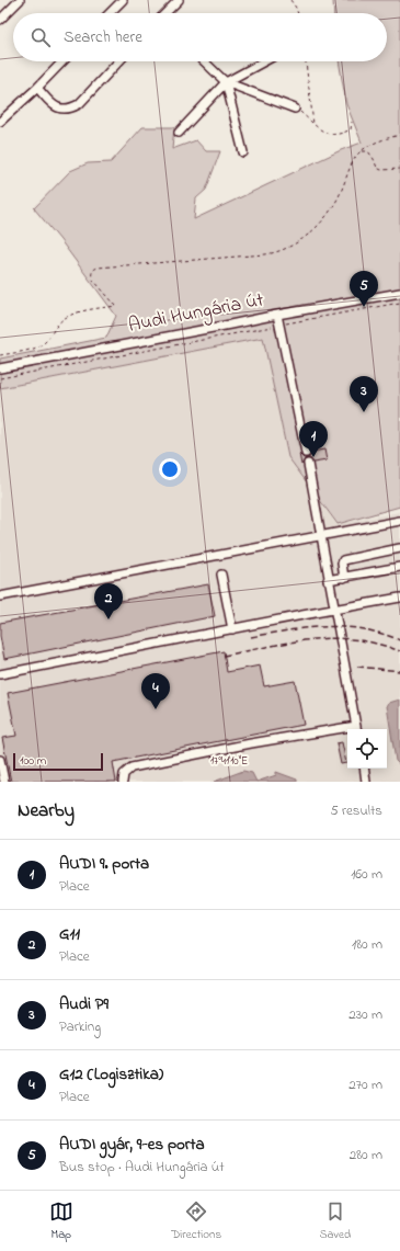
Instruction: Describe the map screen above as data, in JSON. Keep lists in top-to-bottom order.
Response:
{
  "streets": {
    "street": ["Audi Hungária út"]
  },
  "scale_bar": "100 m",
  "page": {
    "search": "Search here",
    "pins": [
      "5",
      "3",
      "1",
      "2",
      "4"
    ],
    "scale": "100 m",
    "heading": ["Nearby", "5 results"],
    "list": [
      {
        "mark": "1",
        "name": "AUDI 9. porta",
        "note": "Place",
        "value": "160 m"
      },
      {
        "mark": "2",
        "name": "G11",
        "note": "Place",
        "value": "180 m"
      },
      {
        "mark": "3",
        "name": "Audi P9",
        "note": "Parking",
        "value": "230 m"
      },
      {
        "mark": "4",
        "name": "G12 (Logisztika)",
        "note": "Place",
        "value": "270 m"
      },
      {
        "mark": "5",
        "name": "AUDI gyár, 9-es porta",
        "note": "Bus stop · Audi Hungária út",
        "value": "280 m"
      }
    ],
    "nav": ["Map", "Directions", "Saved"]
  },
  "coordinates": ["17°41'10\"E"]
}
